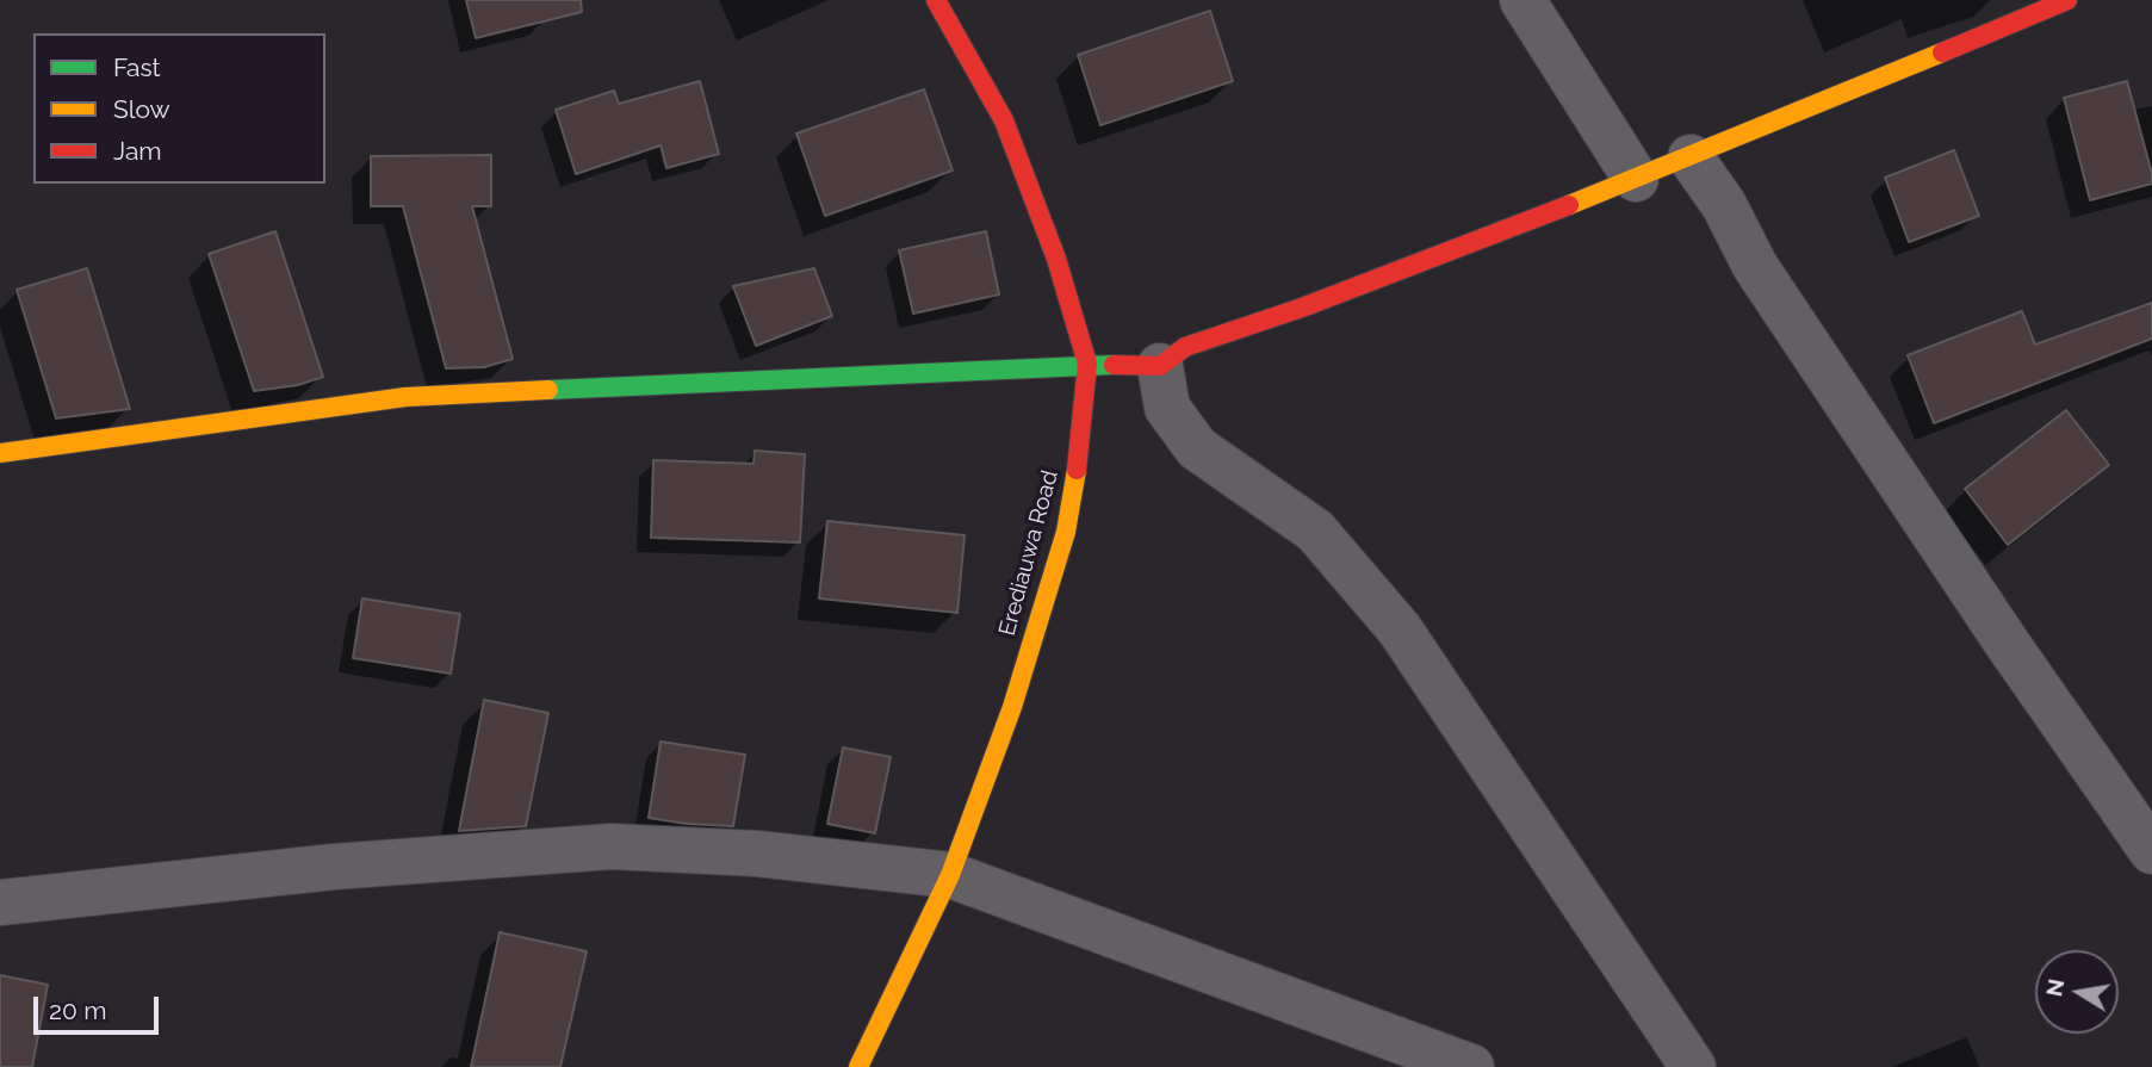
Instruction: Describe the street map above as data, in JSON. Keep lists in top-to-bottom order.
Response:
{
  "streets": {
    "street": ["Erediauwa Road"]
  },
  "legend": ["Fast", "Slow", "Jam"],
  "scale_bar": "20 m",
  "north": "left"
}
